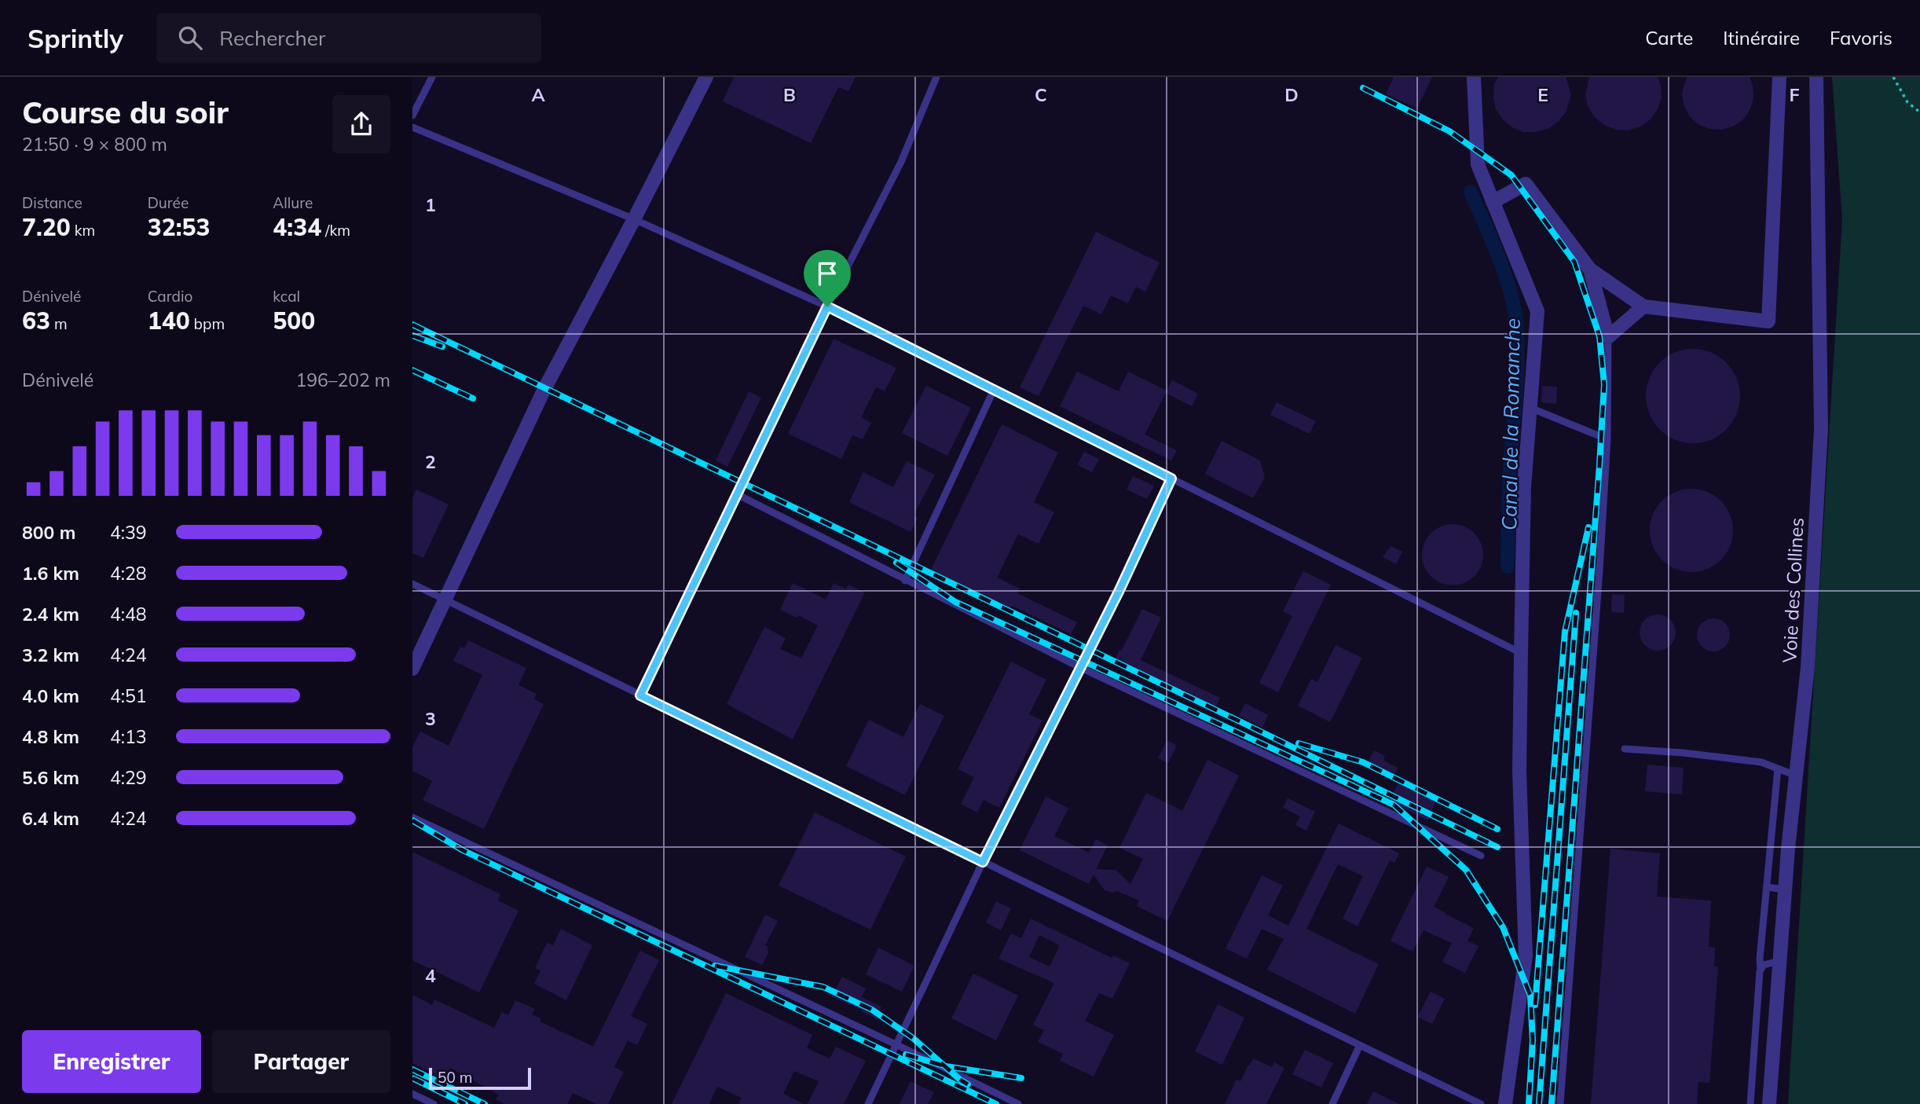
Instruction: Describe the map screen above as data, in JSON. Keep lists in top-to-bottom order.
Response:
{
  "streets": {
    "street": ["Voie des Collines"]
  },
  "water": ["Canal de la Romanche"],
  "scale_bar": "50 m",
  "page": {
    "header": "Sprintly",
    "search": "Rechercher",
    "nav": ["Carte", "Itinéraire", "Favoris"],
    "heading": ["Course du soir", "21:50 · 9 × 800 m"],
    "stats": [
      ["Distance", "7.20 km"],
      ["Durée", "32:53"],
      ["Allure", "4:34 /km"],
      ["Dénivelé", "63 m"],
      ["Cardio", "140 bpm"],
      ["kcal", "500"]
    ],
    "chart": ["Dénivelé", "196–202 m"],
    "list": [
      {
        "name": "800 m",
        "note": "4:39"
      },
      {
        "name": "1.6 km",
        "note": "4:28"
      },
      {
        "name": "2.4 km",
        "note": "4:48"
      },
      {
        "name": "3.2 km",
        "note": "4:24"
      },
      {
        "name": "4.0 km",
        "note": "4:51"
      },
      {
        "name": "4.8 km",
        "note": "4:13"
      },
      {
        "name": "5.6 km",
        "note": "4:29"
      },
      {
        "name": "6.4 km",
        "note": "4:24"
      }
    ],
    "buttons": ["Enregistrer", "Partager"],
    "scale": "50 m"
  },
  "grid": {
    "columns": [
      "A",
      "B",
      "C",
      "D",
      "E",
      "F"
    ],
    "rows": [
      "1",
      "2",
      "3",
      "4"
    ]
  }
}
